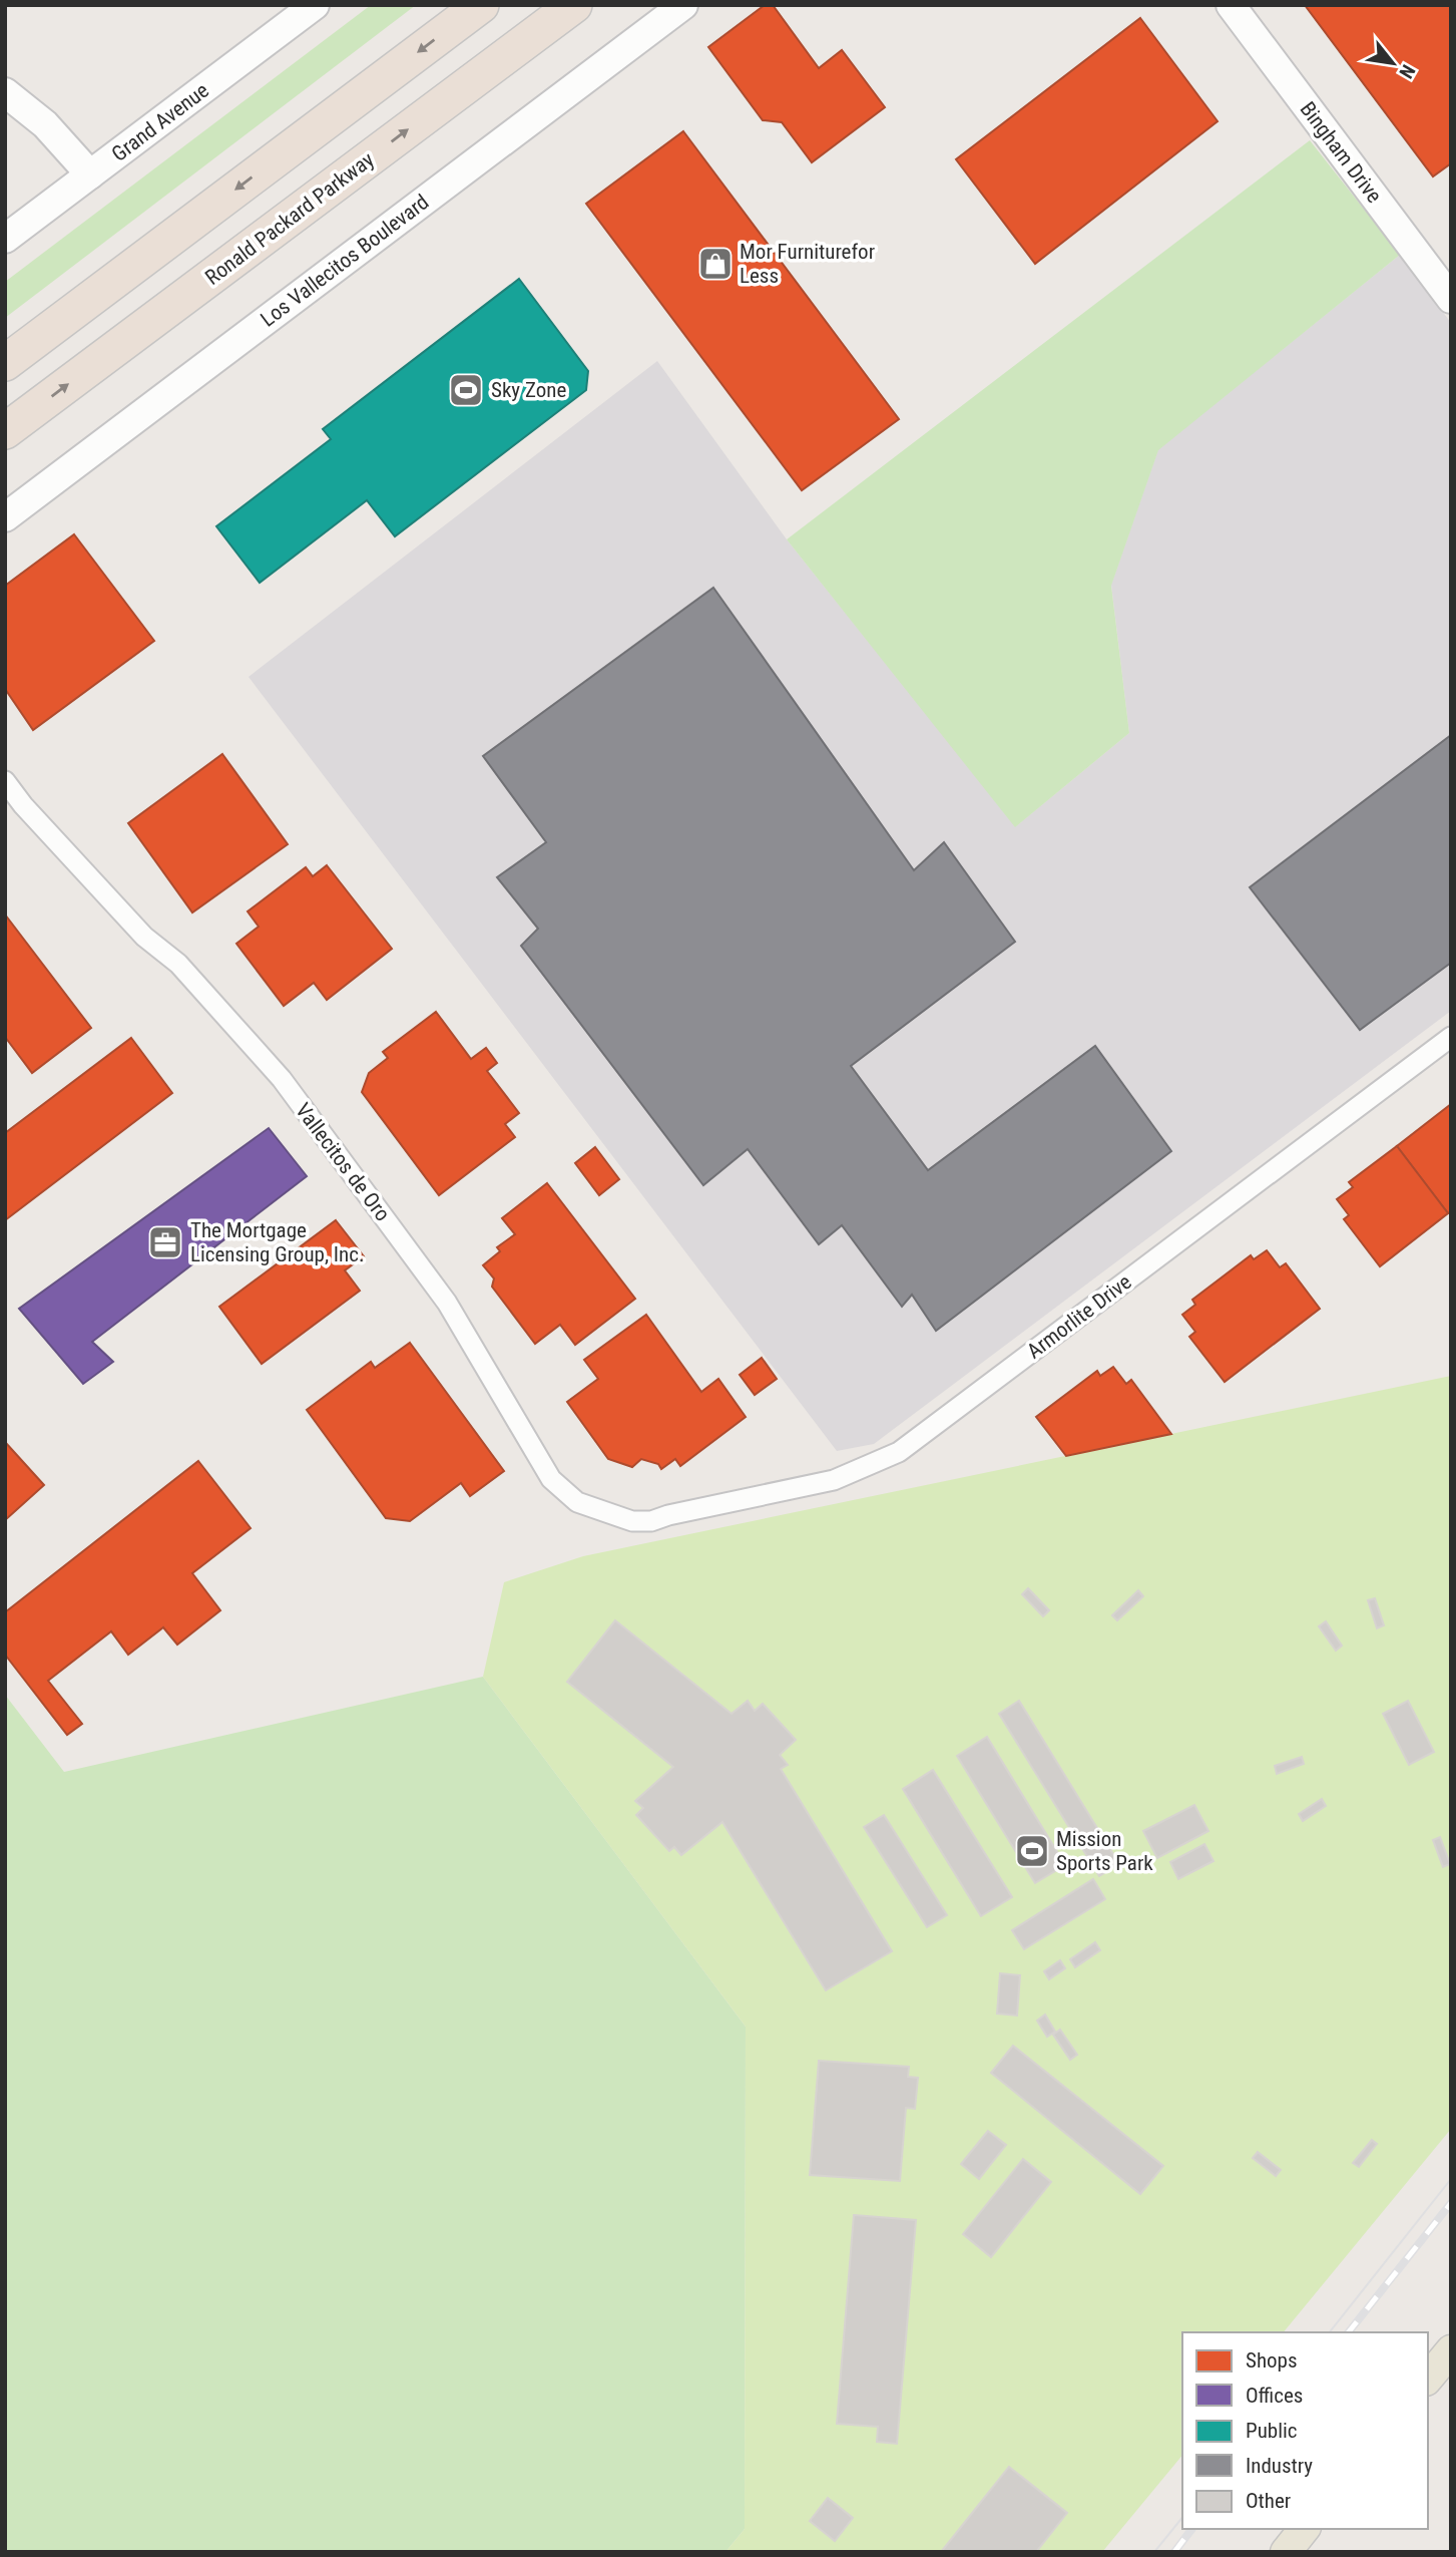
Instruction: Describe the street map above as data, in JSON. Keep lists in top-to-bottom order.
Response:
{
  "streets": {
    "highway": ["Ronald Packard Parkway"],
    "street": [
      "Grand Avenue",
      "Bingham Drive",
      "Los Vallecitos Boulevard",
      "Vallecitos de Oro",
      "Armorlite Drive"
    ]
  },
  "crossings": [
    ["Vallecitos de Oro", "Armorlite Drive"]
  ],
  "places": {
    "shop": ["Mor Furniturefor Less"],
    "sports": ["Sky Zone", "Mission Sports Park"],
    "office": ["The Mortgage Licensing Group, Inc."]
  },
  "legend": [
    "Shops",
    "Offices",
    "Public",
    "Industry",
    "Other"
  ],
  "north": "bottom right"
}
